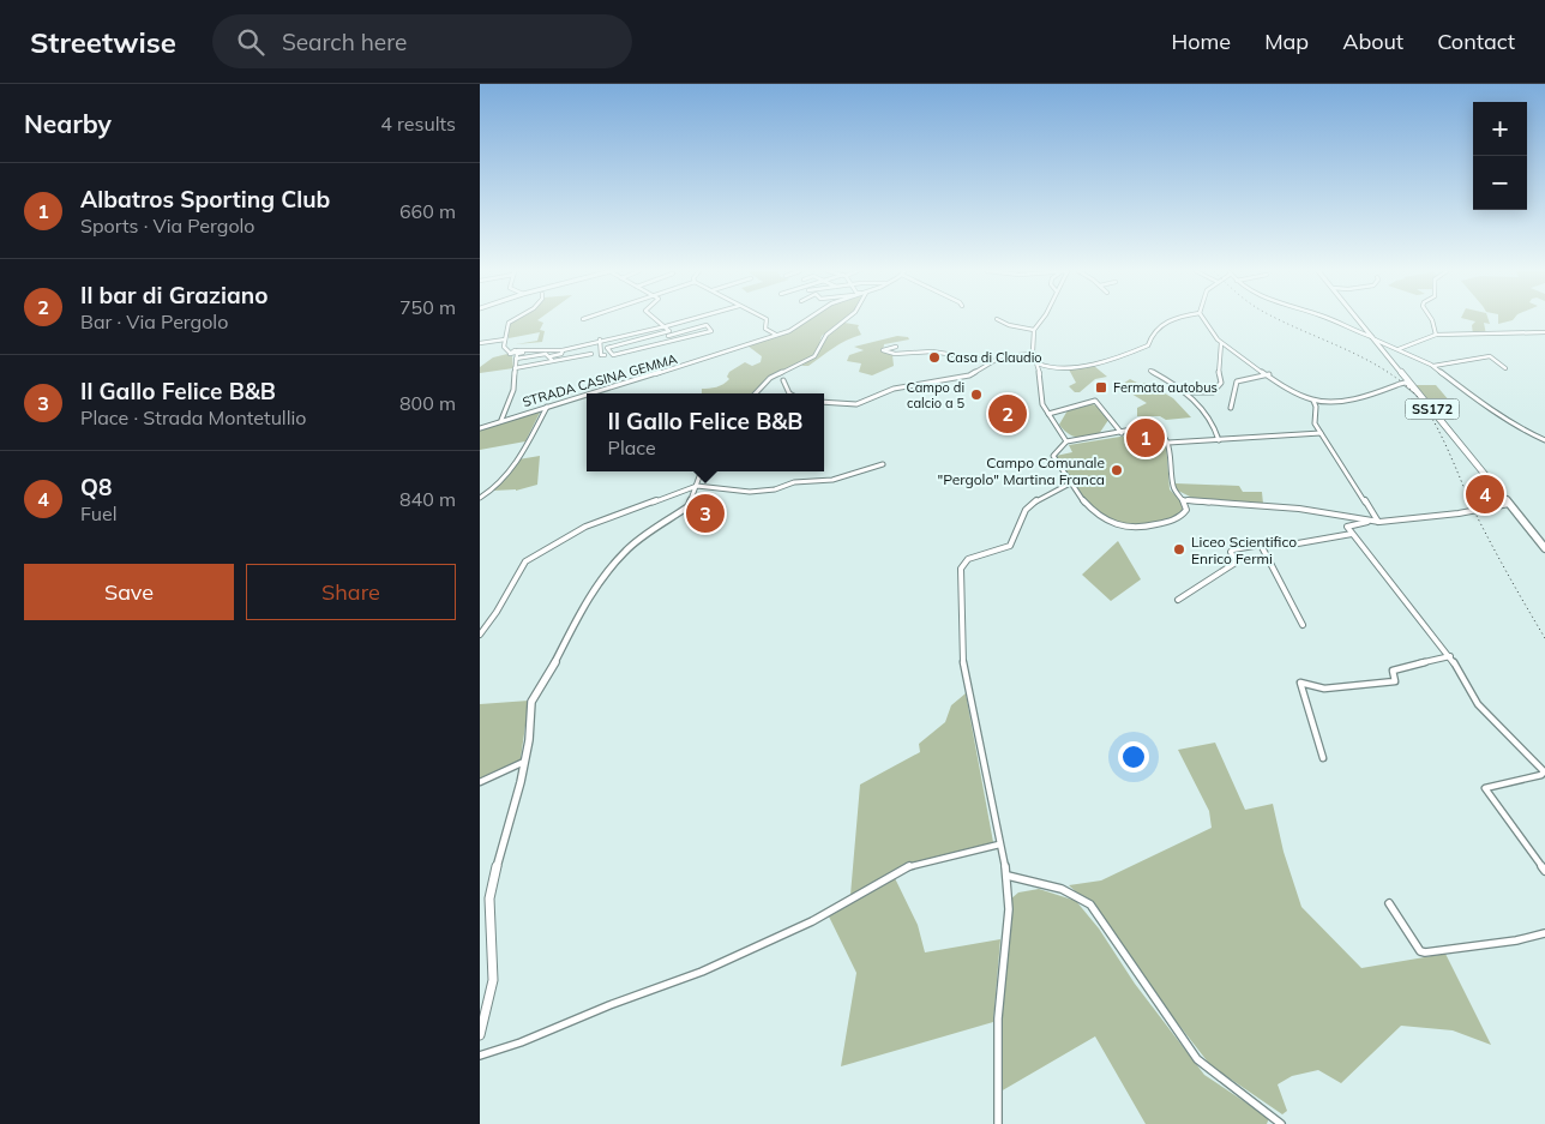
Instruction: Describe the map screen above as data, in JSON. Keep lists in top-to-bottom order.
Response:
{
  "streets": {
    "main road": ["SS172"],
    "street": ["STRADA CASINA GEMMA"]
  },
  "places": {
    "other": [
      "Casa di Claudio",
      "Campo di calcio a 5",
      "Campo Comunale \"Pergolo\" Martina Franca",
      "Liceo Scientifico Enrico Fermi"
    ],
    "transit": ["Fermata autobus"]
  },
  "page": {
    "header": "Streetwise",
    "search": "Search here",
    "nav": [
      "Home",
      "Map",
      "About",
      "Contact"
    ],
    "heading": ["Nearby", "4 results"],
    "map_buttons": ["+", "−"],
    "list": [
      {
        "mark": "1",
        "name": "Albatros Sporting Club",
        "note": "Sports · Via Pergolo",
        "value": "660 m"
      },
      {
        "mark": "2",
        "name": "Il bar di Graziano",
        "note": "Bar · Via Pergolo",
        "value": "750 m"
      },
      {
        "mark": "3",
        "name": "Il Gallo Felice B&B",
        "note": "Place · Strada Montetullio",
        "value": "800 m"
      },
      {
        "mark": "4",
        "name": "Q8",
        "note": "Fuel",
        "value": "840 m"
      }
    ],
    "pins": [
      "2",
      "1",
      "4",
      "3"
    ],
    "popup": ["Il Gallo Felice B&B", "Place"],
    "buttons": ["Save", "Share"]
  }
}
